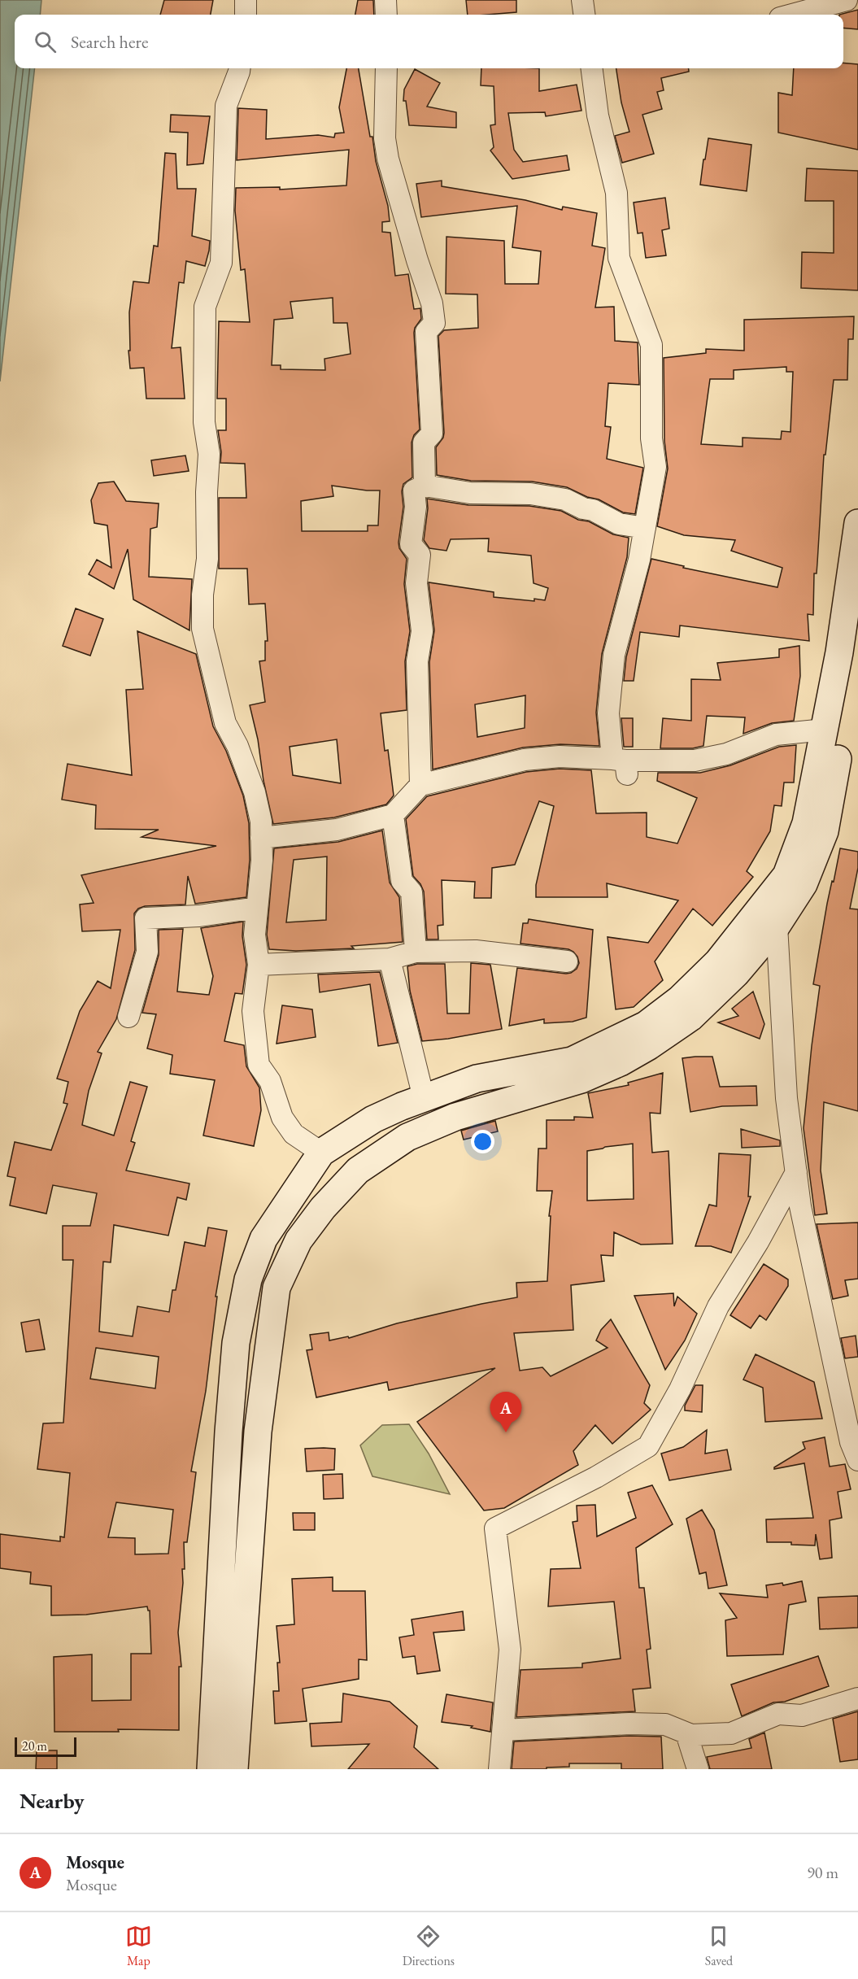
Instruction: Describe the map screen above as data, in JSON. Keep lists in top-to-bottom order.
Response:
{
  "scale_bar": "20 m",
  "page": {
    "search": "Search here",
    "pins": "A",
    "scale": "20 m",
    "heading": "Nearby",
    "list": [
      {
        "mark": "A",
        "name": "Mosque",
        "note": "Mosque",
        "value": "90 m"
      }
    ],
    "nav": ["Map", "Directions", "Saved"]
  }
}
